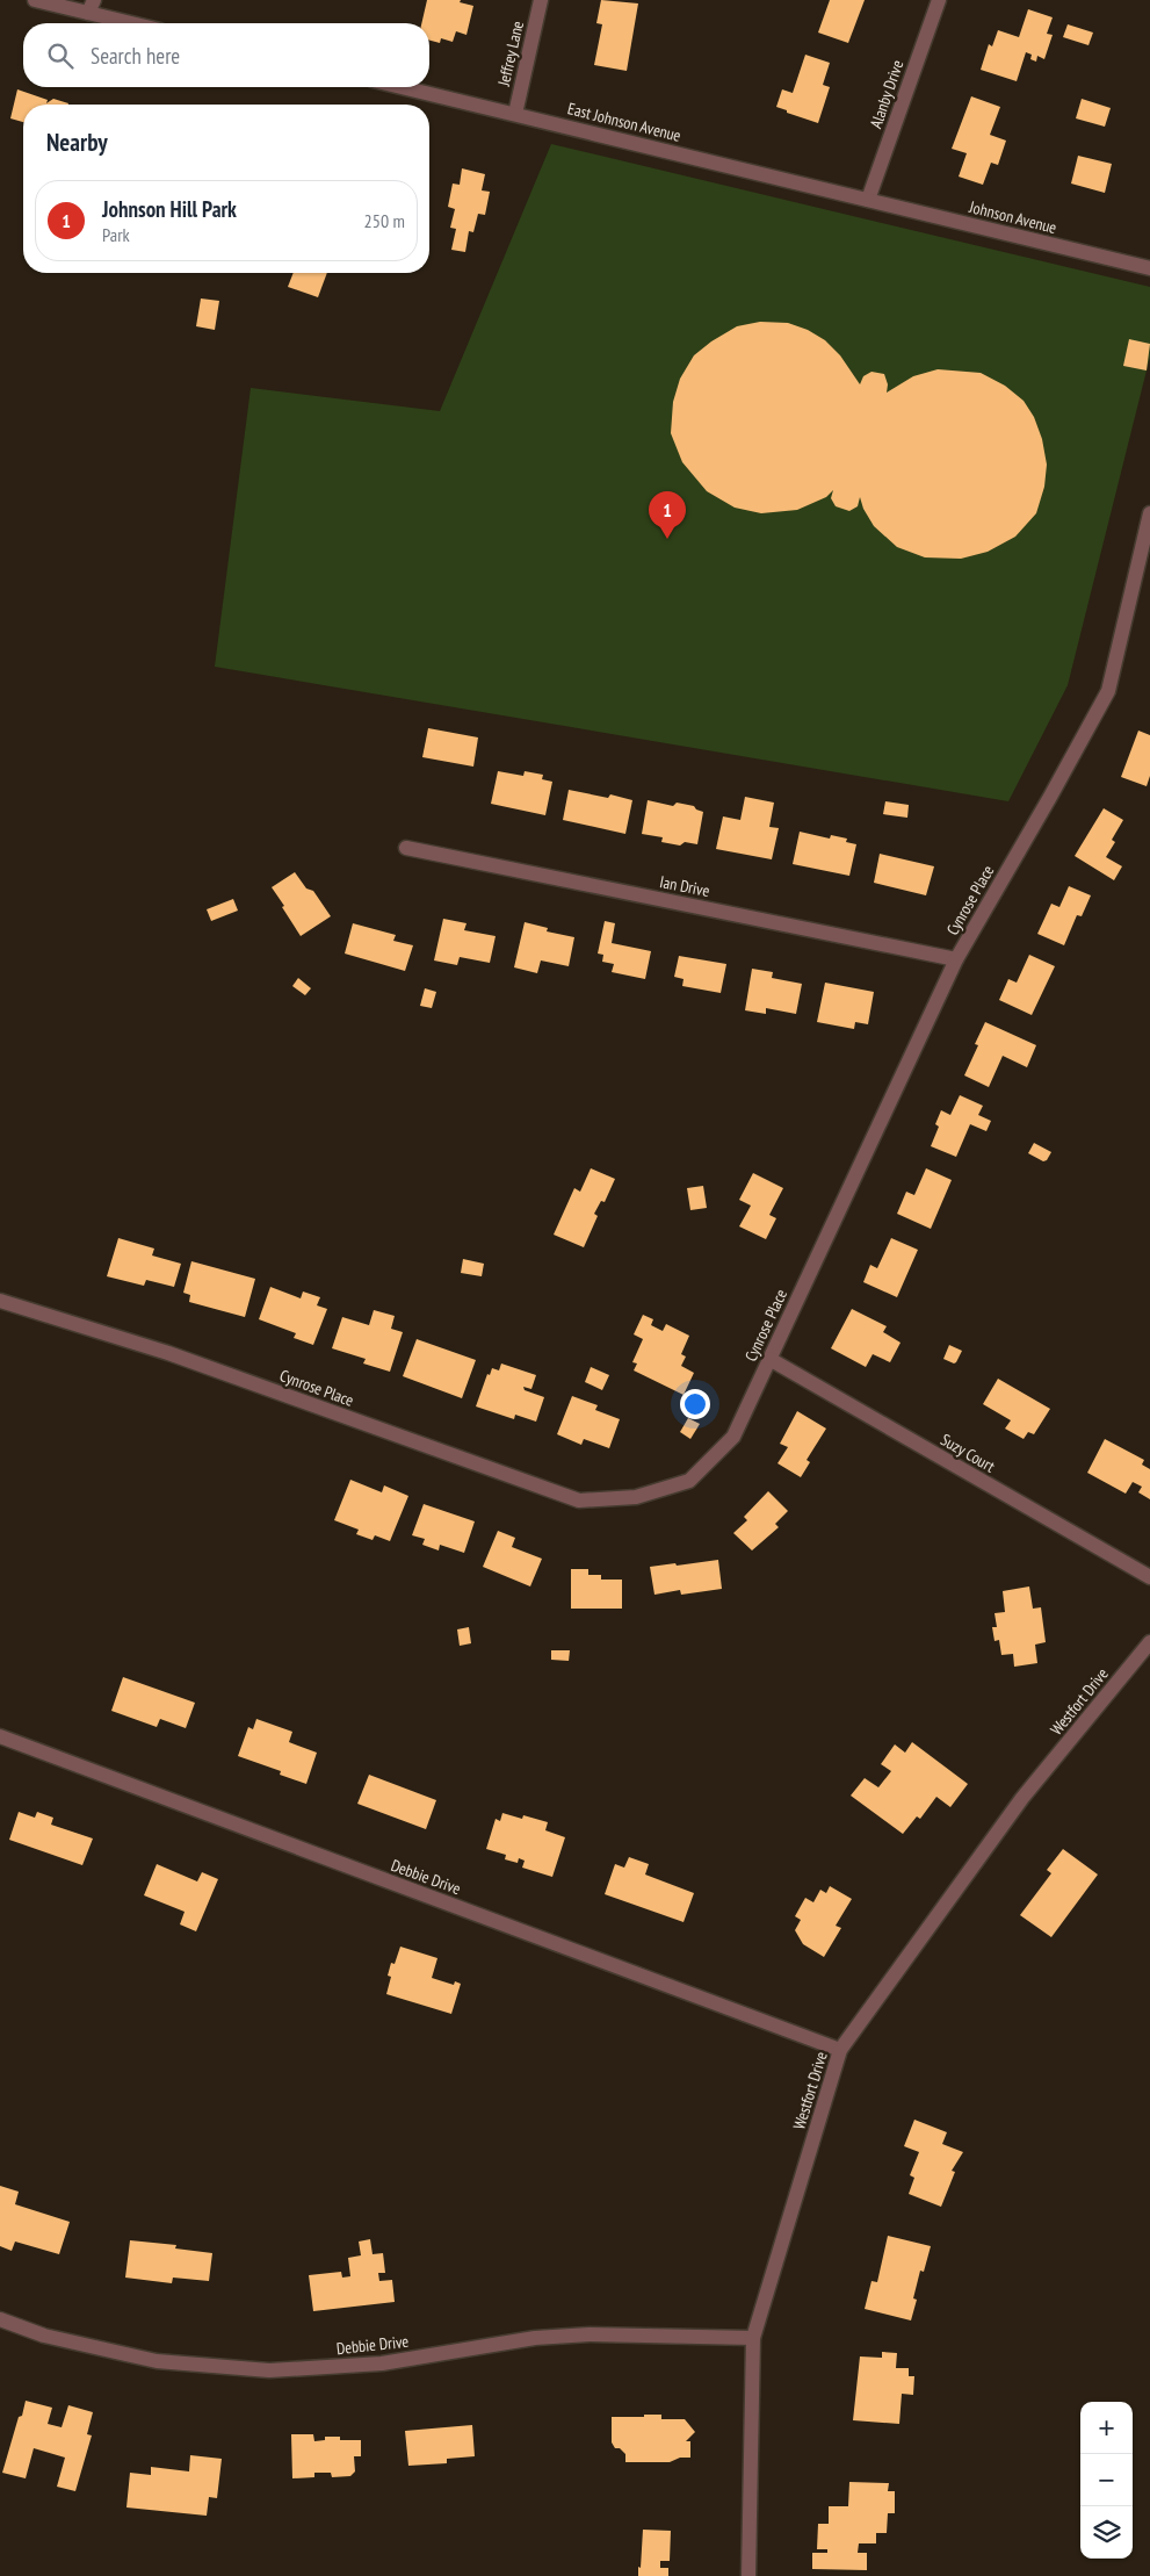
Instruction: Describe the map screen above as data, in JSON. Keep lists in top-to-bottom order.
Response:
{
  "streets": {
    "street": [
      "Jeffrey Lane",
      "Alanby Drive",
      "East Johnson Avenue",
      "Johnson Avenue",
      "Ian Drive",
      "Cynrose Place",
      "Suzy Court",
      "Westfort Drive",
      "Debbie Drive"
    ]
  },
  "crossings": [
    ["Jeffrey Lane", "East Johnson Avenue"],
    ["Alanby Drive", "East Johnson Avenue"],
    ["Alanby Drive", "Johnson Avenue"],
    ["East Johnson Avenue", "Johnson Avenue"],
    ["Ian Drive", "Cynrose Place"],
    ["Cynrose Place", "Suzy Court"],
    ["Westfort Drive", "Debbie Drive"]
  ],
  "page": {
    "search": "Search here",
    "heading": "Nearby",
    "list": [
      {
        "mark": "1",
        "name": "Johnson Hill Park",
        "note": "Park",
        "value": "250 m"
      }
    ],
    "pins": "1",
    "map_buttons": ["+", "−"]
  }
}
